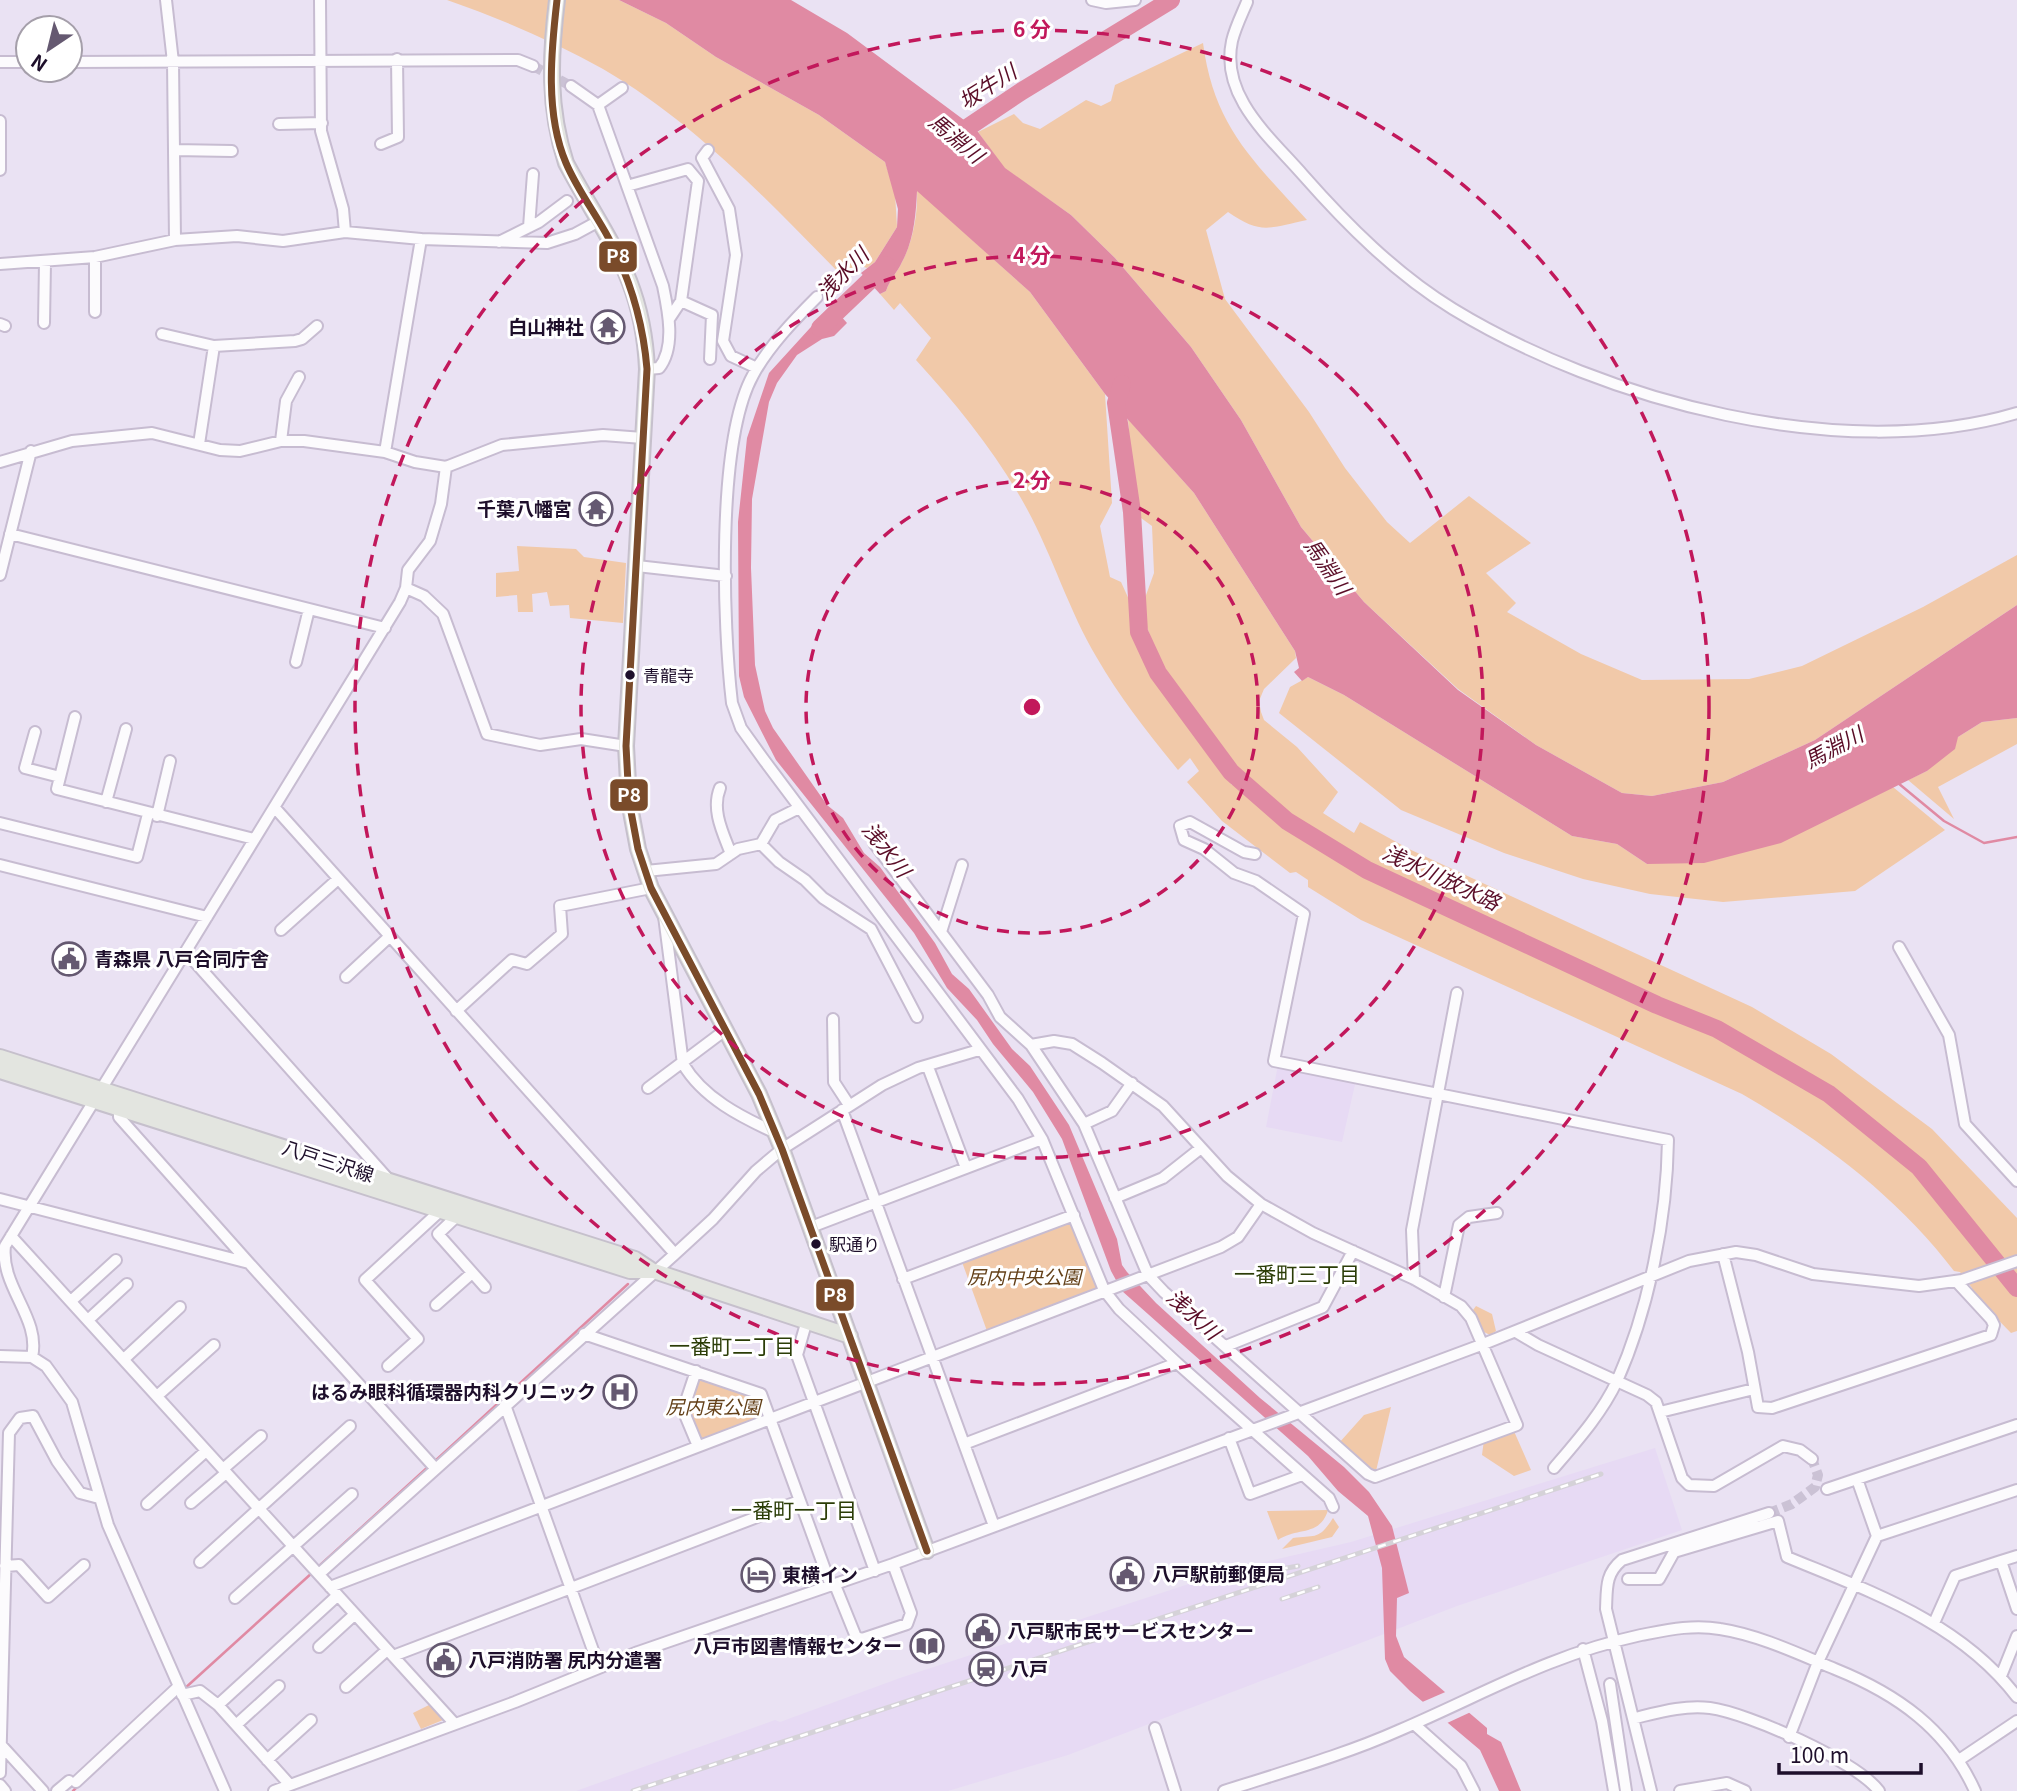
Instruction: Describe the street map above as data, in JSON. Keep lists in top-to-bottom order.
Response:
{
  "streets": {
    "main road": ["八戸三沢線"]
  },
  "districts": ["一番町三丁目", "一番町二丁目", "一番町一丁目"],
  "water": [
    "坂牛川",
    "馬淵川",
    "浅水川",
    "浅水川放水路"
  ],
  "parks": ["尻内中央公園", "尻内東公園"],
  "places": {
    "temple": ["白山神社", "千葉八幡宮"],
    "other": ["青龍寺", "駅通り"],
    "public building": [
      "青森県 八戸合同庁舎",
      "八戸駅前郵便局",
      "八戸駅市民サービスセンター",
      "八戸消防署 尻内分遣署"
    ],
    "hospital": ["はるみ眼科循環器内科クリニック"],
    "hotel": ["東横イン"],
    "library": ["八戸市図書情報センター"],
    "station": ["八戸"]
  },
  "lines": ["transit line P8"],
  "scale_bar": "100 m",
  "north": "bottom left",
  "rings": ["6 分", "4 分", "2 分"]
}
